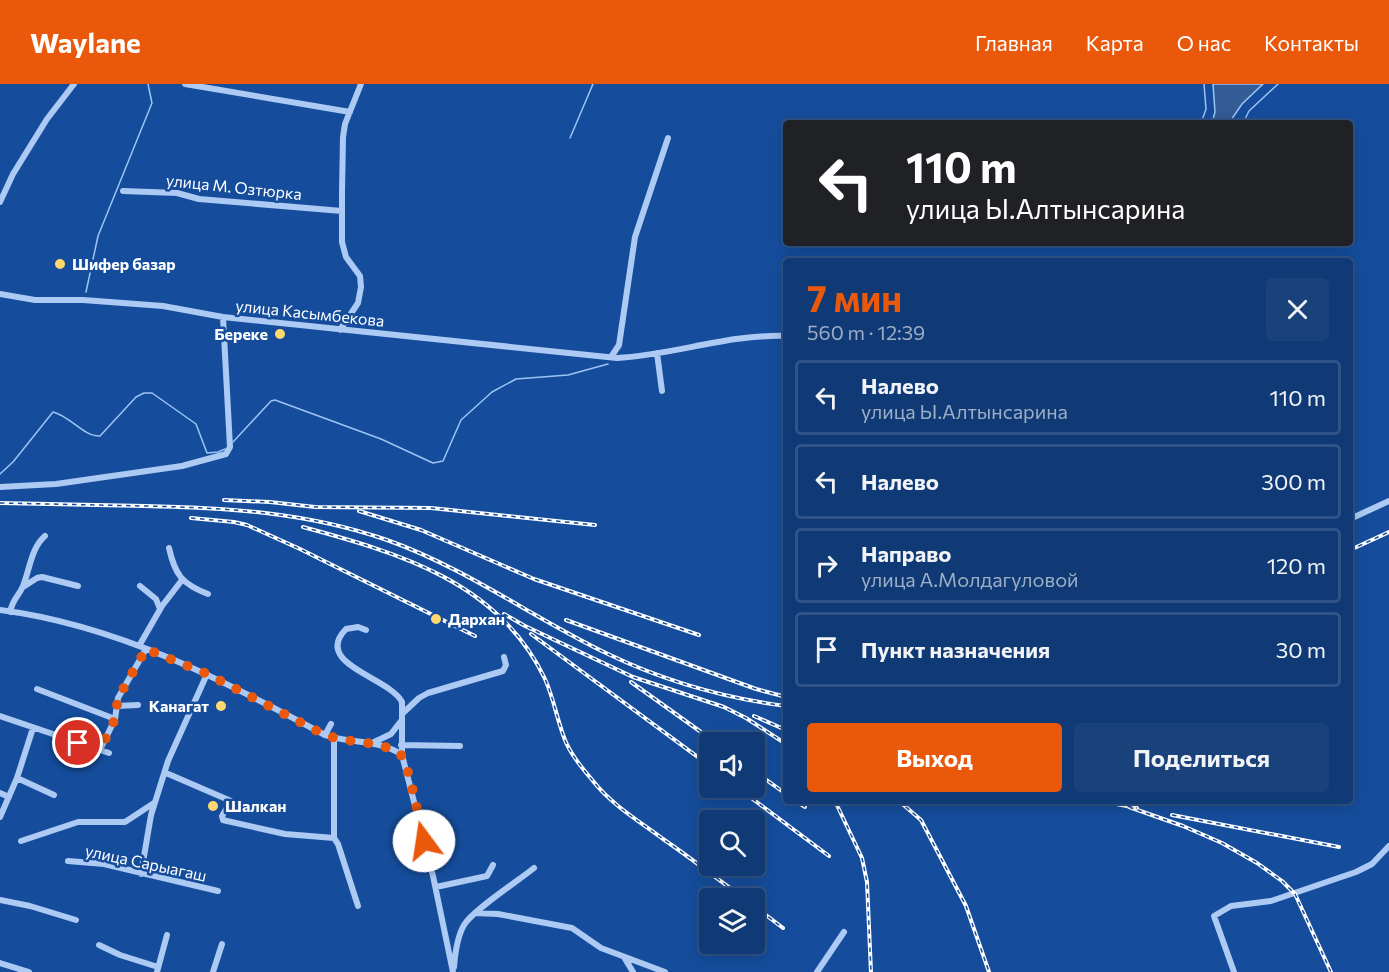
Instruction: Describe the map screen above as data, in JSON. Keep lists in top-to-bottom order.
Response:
{
  "streets": {
    "street": ["улица М. Озтюрка", "улица Касымбекова", "улица Сарыагаш"]
  },
  "places": [
    "Шифер базар",
    "Береке",
    "Дархан",
    "Канагат",
    "Шалкан"
  ],
  "page": {
    "header": "Waylane",
    "nav": [
      "Главная",
      "Карта",
      "О нас",
      "Контакты"
    ],
    "turn": ["110 m", "улица Ы.Алтынсарина"],
    "heading": ["7 мин", "560 m · 12:39"],
    "list": [
      {
        "name": "Налево",
        "note": "улица Ы.Алтынсарина",
        "value": "110 m"
      },
      {
        "name": "Налево",
        "value": "300 m"
      },
      {
        "name": "Направо",
        "note": "улица А.Молдагуловой",
        "value": "120 m"
      },
      {
        "name": "Пункт назначения",
        "value": "30 m"
      }
    ],
    "buttons": ["Выход", "Поделиться"]
  }
}
